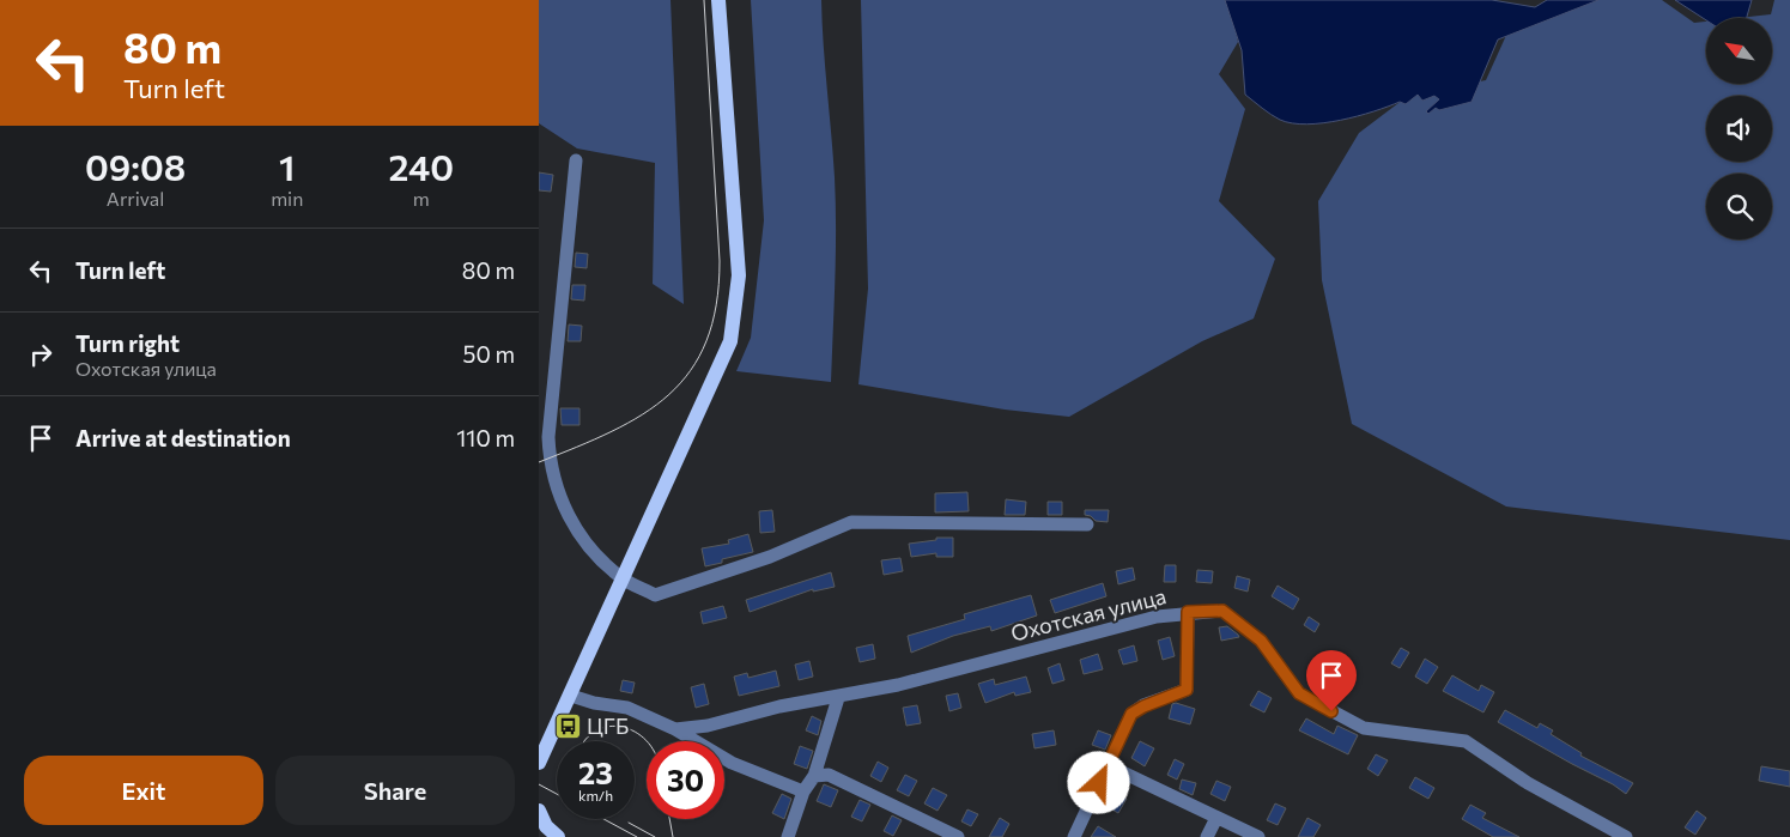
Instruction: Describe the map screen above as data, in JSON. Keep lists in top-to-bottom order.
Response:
{
  "streets": {
    "street": ["Охотская улица"]
  },
  "places": {
    "bus stop": ["ЦГБ"]
  },
  "north": "top left",
  "page": {
    "turn": ["80 m", "Turn left"],
    "eta": [
      "09:08",
      "Arrival",
      "1",
      "min",
      "240",
      "m"
    ],
    "list": [
      {
        "name": "Turn left",
        "value": "80 m"
      },
      {
        "name": "Turn right",
        "note": "Охотская улица",
        "value": "50 m"
      },
      {
        "name": "Arrive at destination",
        "value": "110 m"
      }
    ],
    "speed": "23 km/h",
    "limit": "30",
    "buttons": ["Exit", "Share"]
  }
}
